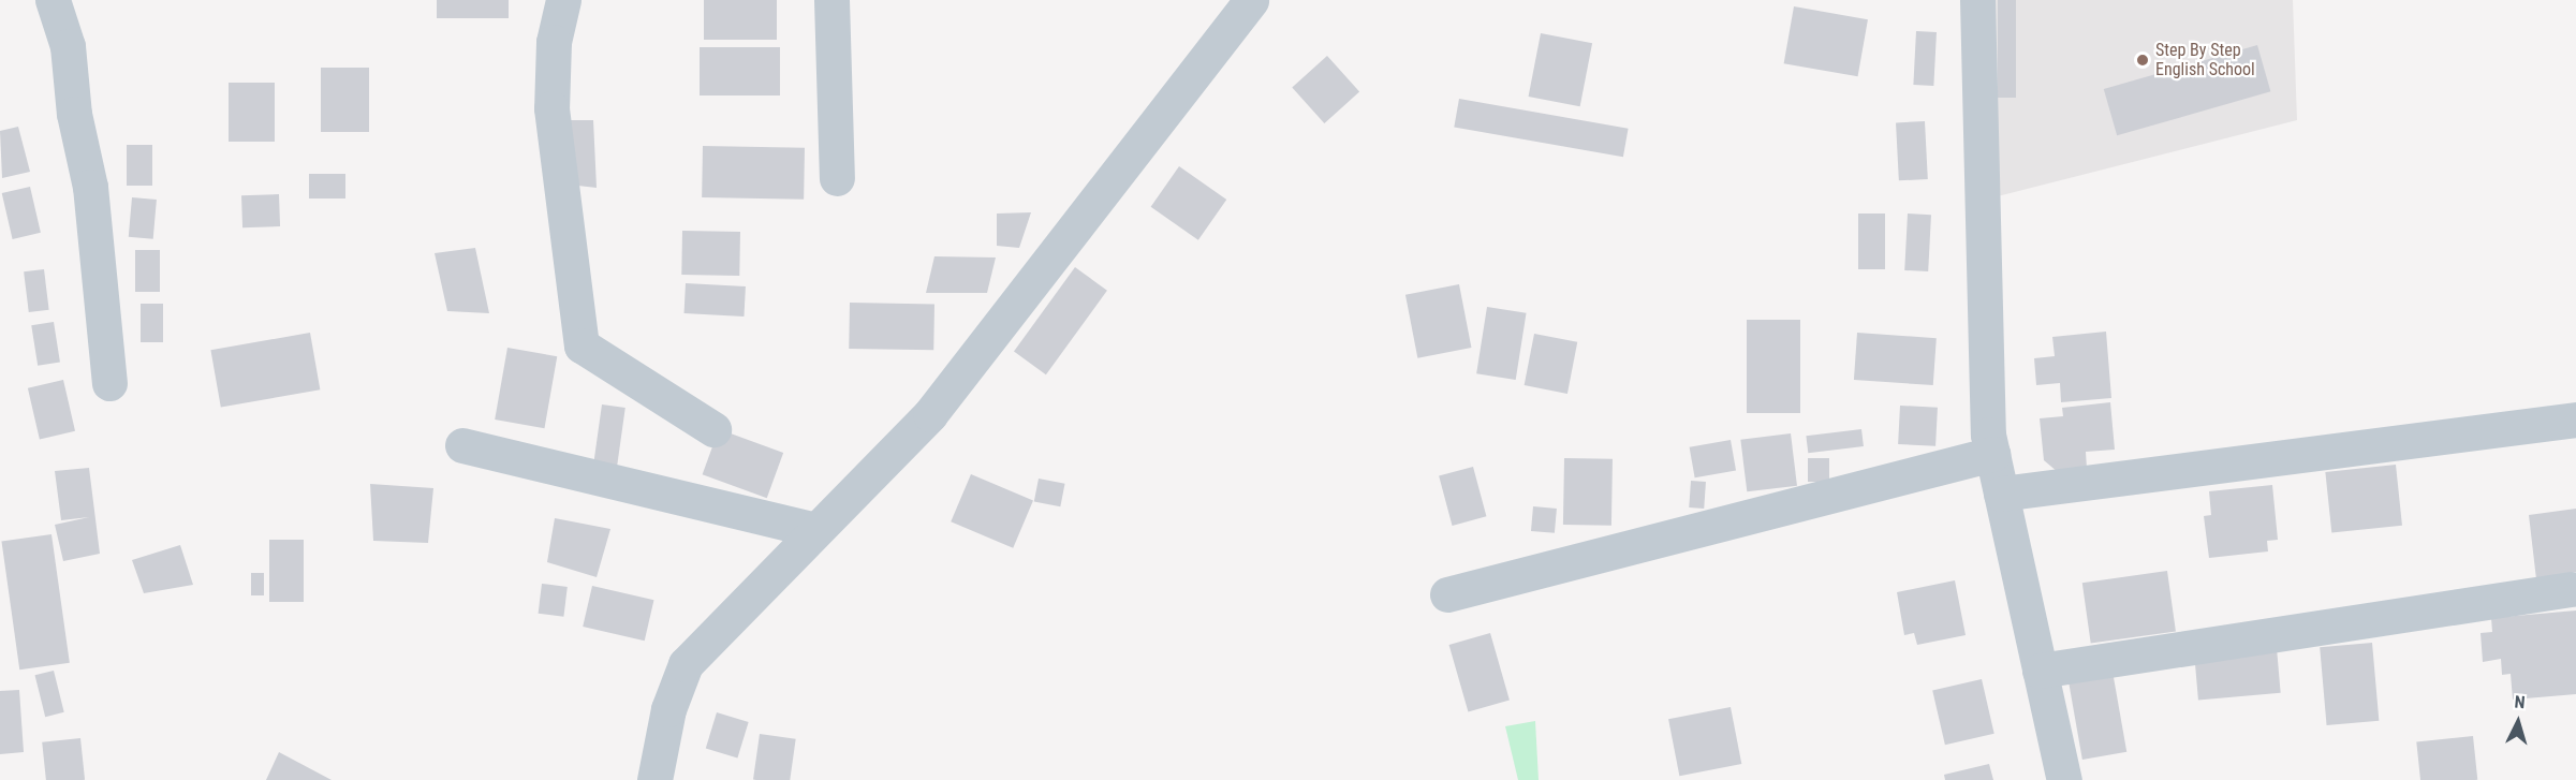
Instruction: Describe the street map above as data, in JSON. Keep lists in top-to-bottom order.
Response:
{
  "places": ["Step By Step English School"],
  "north": "top"
}
